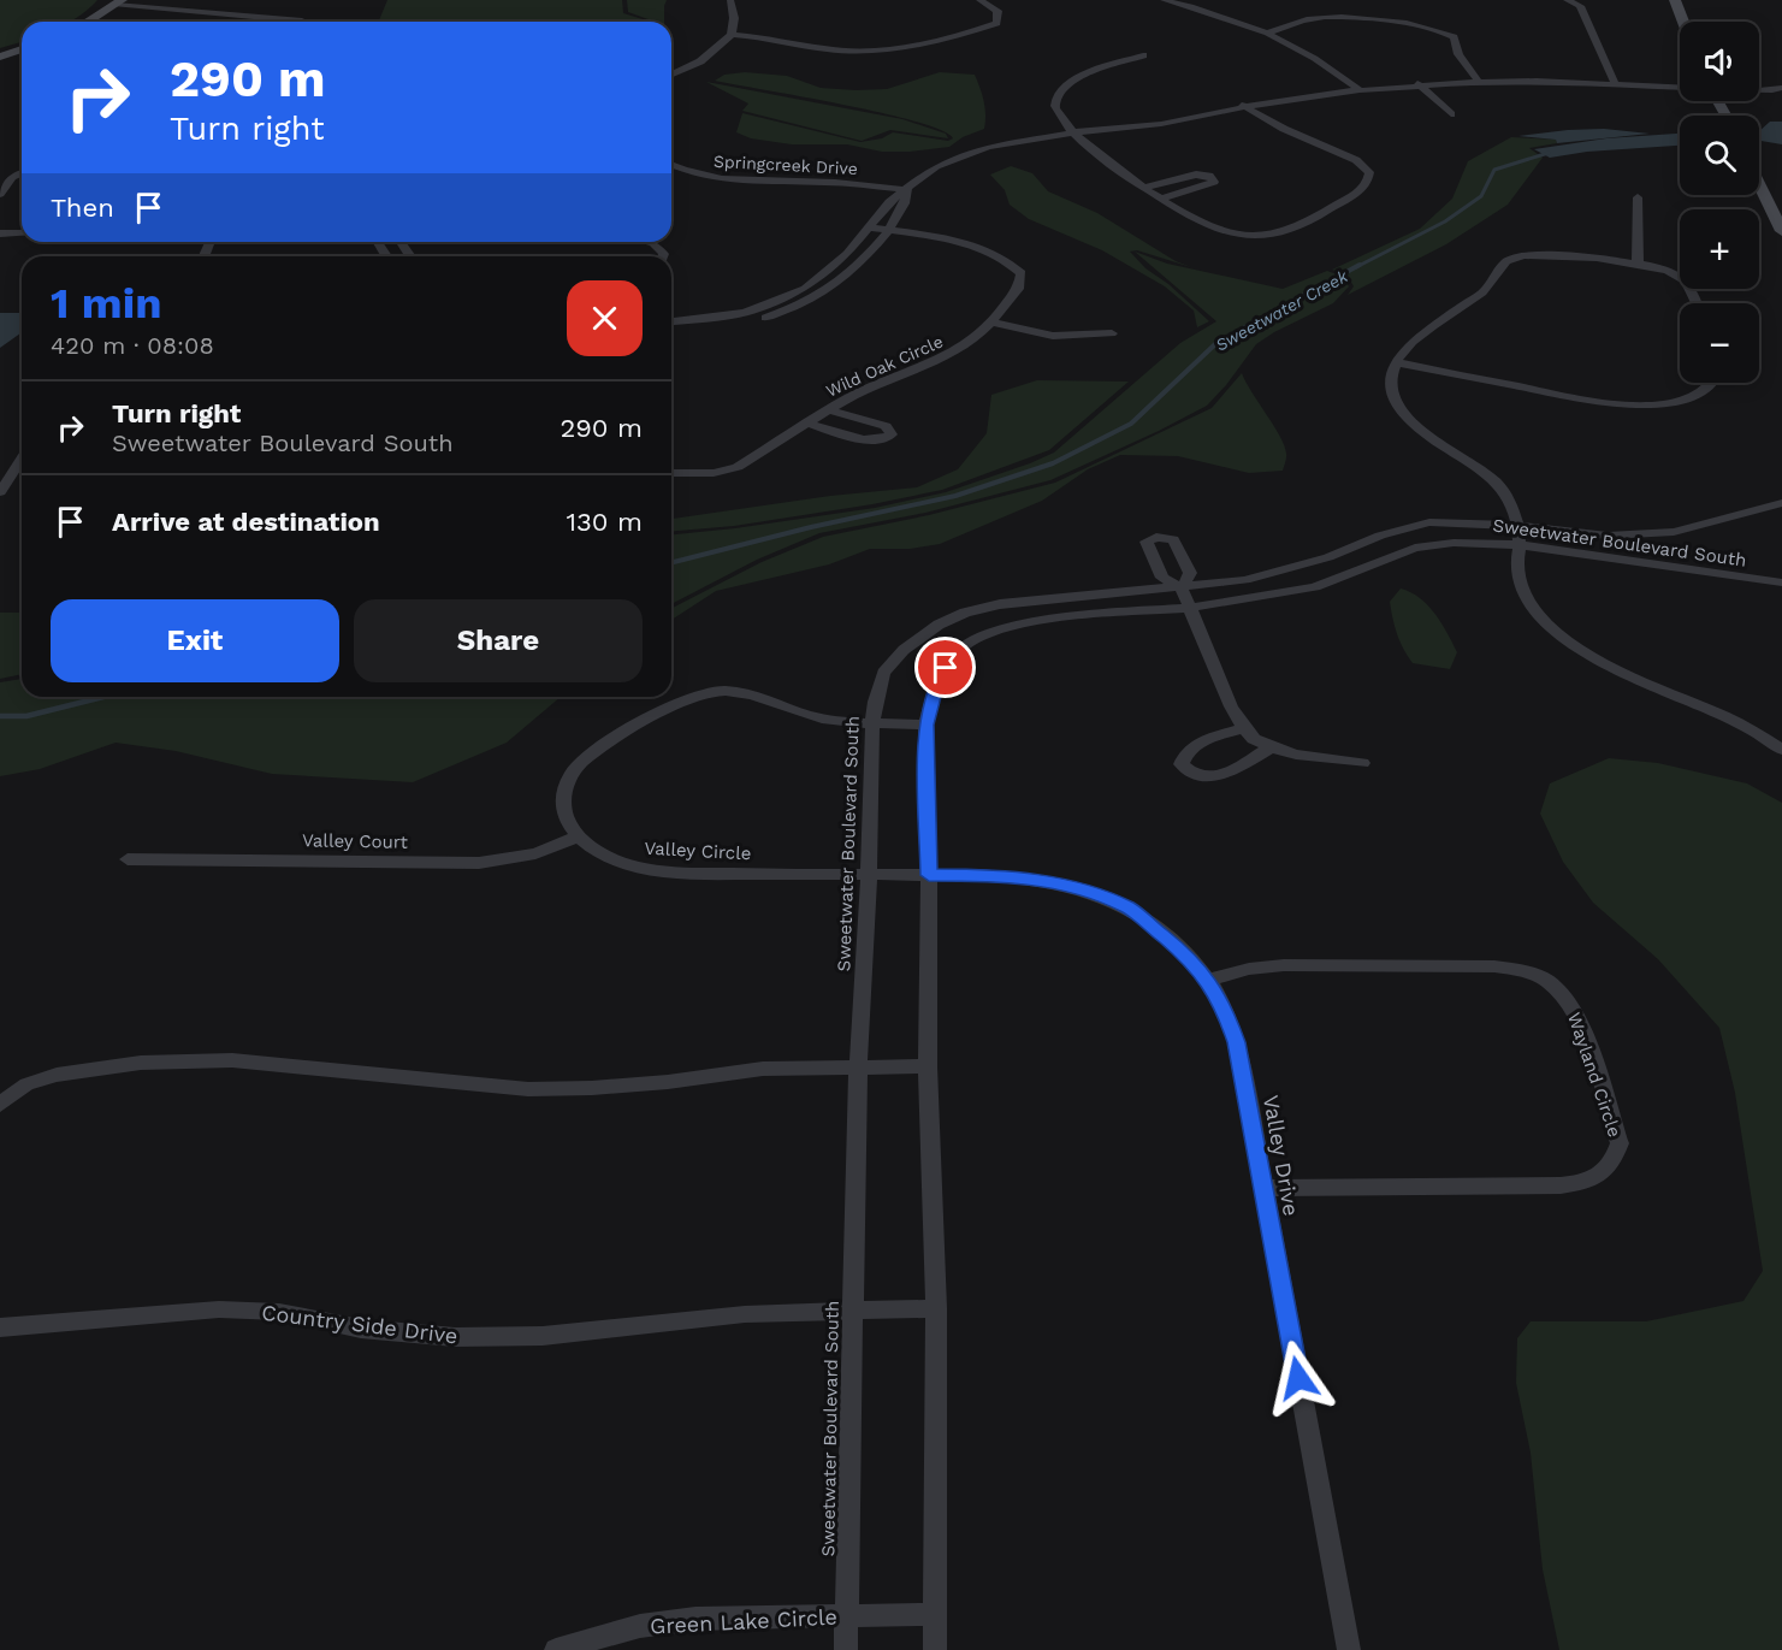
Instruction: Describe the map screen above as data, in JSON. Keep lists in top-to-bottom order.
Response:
{
  "streets": {
    "street": [
      "Springcreek Drive",
      "Wild Oak Circle",
      "Sweetwater Boulevard South",
      "Valley Court",
      "Valley Circle",
      "Wayland Circle",
      "Valley Drive",
      "Country Side Drive",
      "Green Lake Circle"
    ]
  },
  "crossings": [
    ["Sweetwater Boulevard South", "Valley Circle"],
    ["Sweetwater Boulevard South", "Valley Drive"],
    ["Sweetwater Boulevard South", "Country Side Drive"],
    ["Sweetwater Boulevard South", "Green Lake Circle"],
    ["Valley Court", "Valley Circle"],
    ["Valley Circle", "Valley Drive"],
    ["Wayland Circle", "Valley Drive"]
  ],
  "water": ["Sweetwater Creek"],
  "page": {
    "map_buttons": ["+", "−"],
    "turn": ["290 m", "Turn right"],
    "then": "Then",
    "heading": ["1 min", "420 m · 08:08"],
    "list": [
      {
        "name": "Turn right",
        "note": "Sweetwater Boulevard South",
        "value": "290 m"
      },
      {
        "name": "Arrive at destination",
        "value": "130 m"
      }
    ],
    "buttons": ["Exit", "Share"]
  }
}
